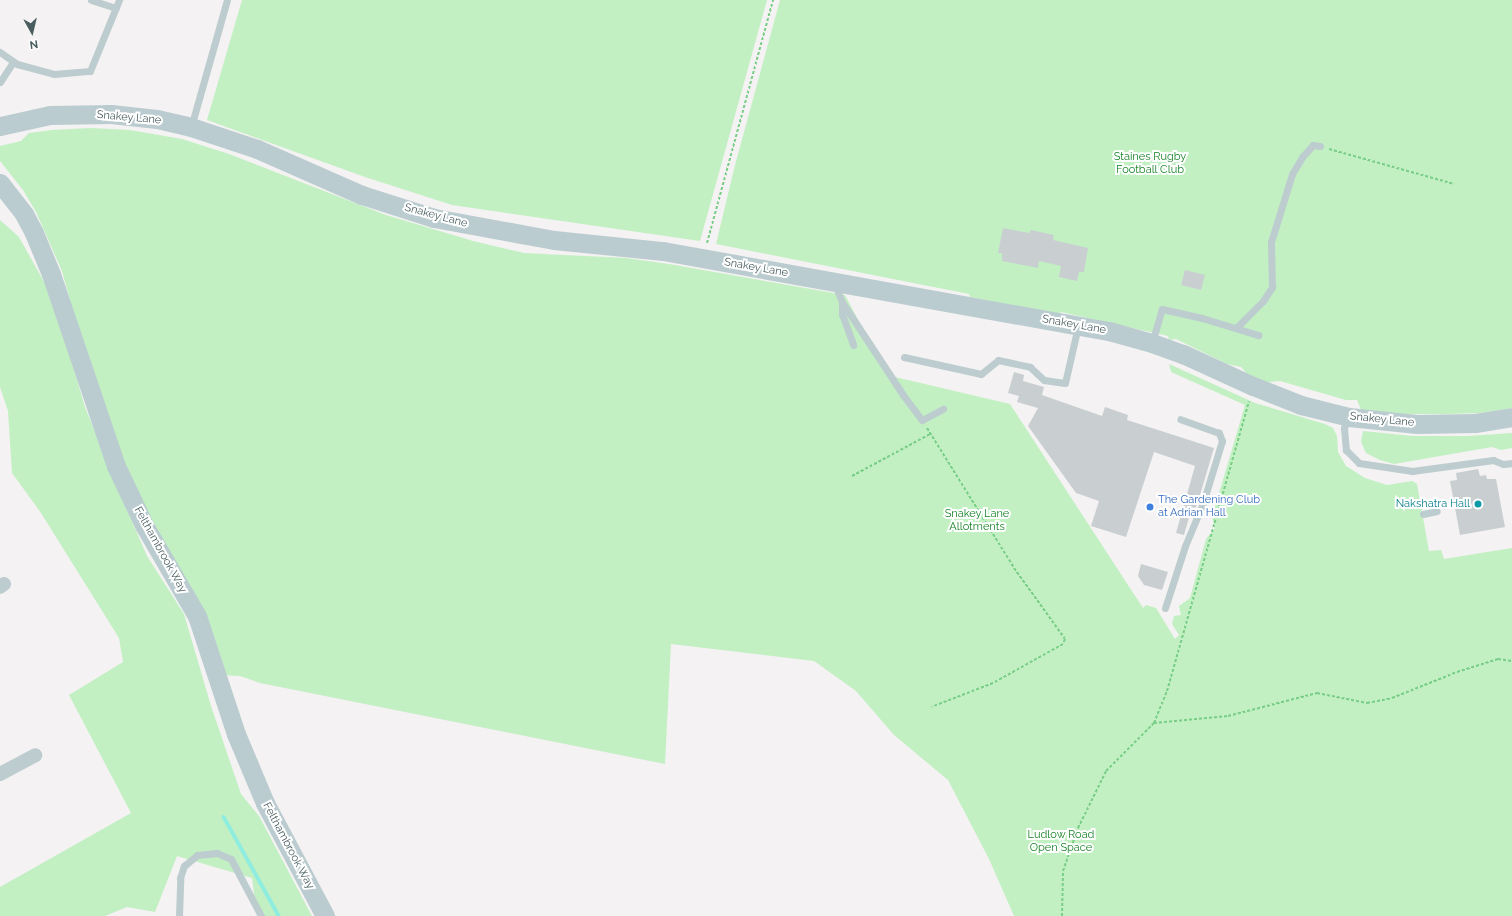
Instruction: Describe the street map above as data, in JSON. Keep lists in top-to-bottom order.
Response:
{
  "streets": {
    "street": ["Snakey Lane", "Felthambrook Way"]
  },
  "parks": ["Staines Rugby Football Club", "Snakey Lane Allotments", "Ludlow Road Open Space"],
  "places": ["Nakshatra Hall", "The Gardening Club at Adrian Hall"],
  "north": "bottom"
}
